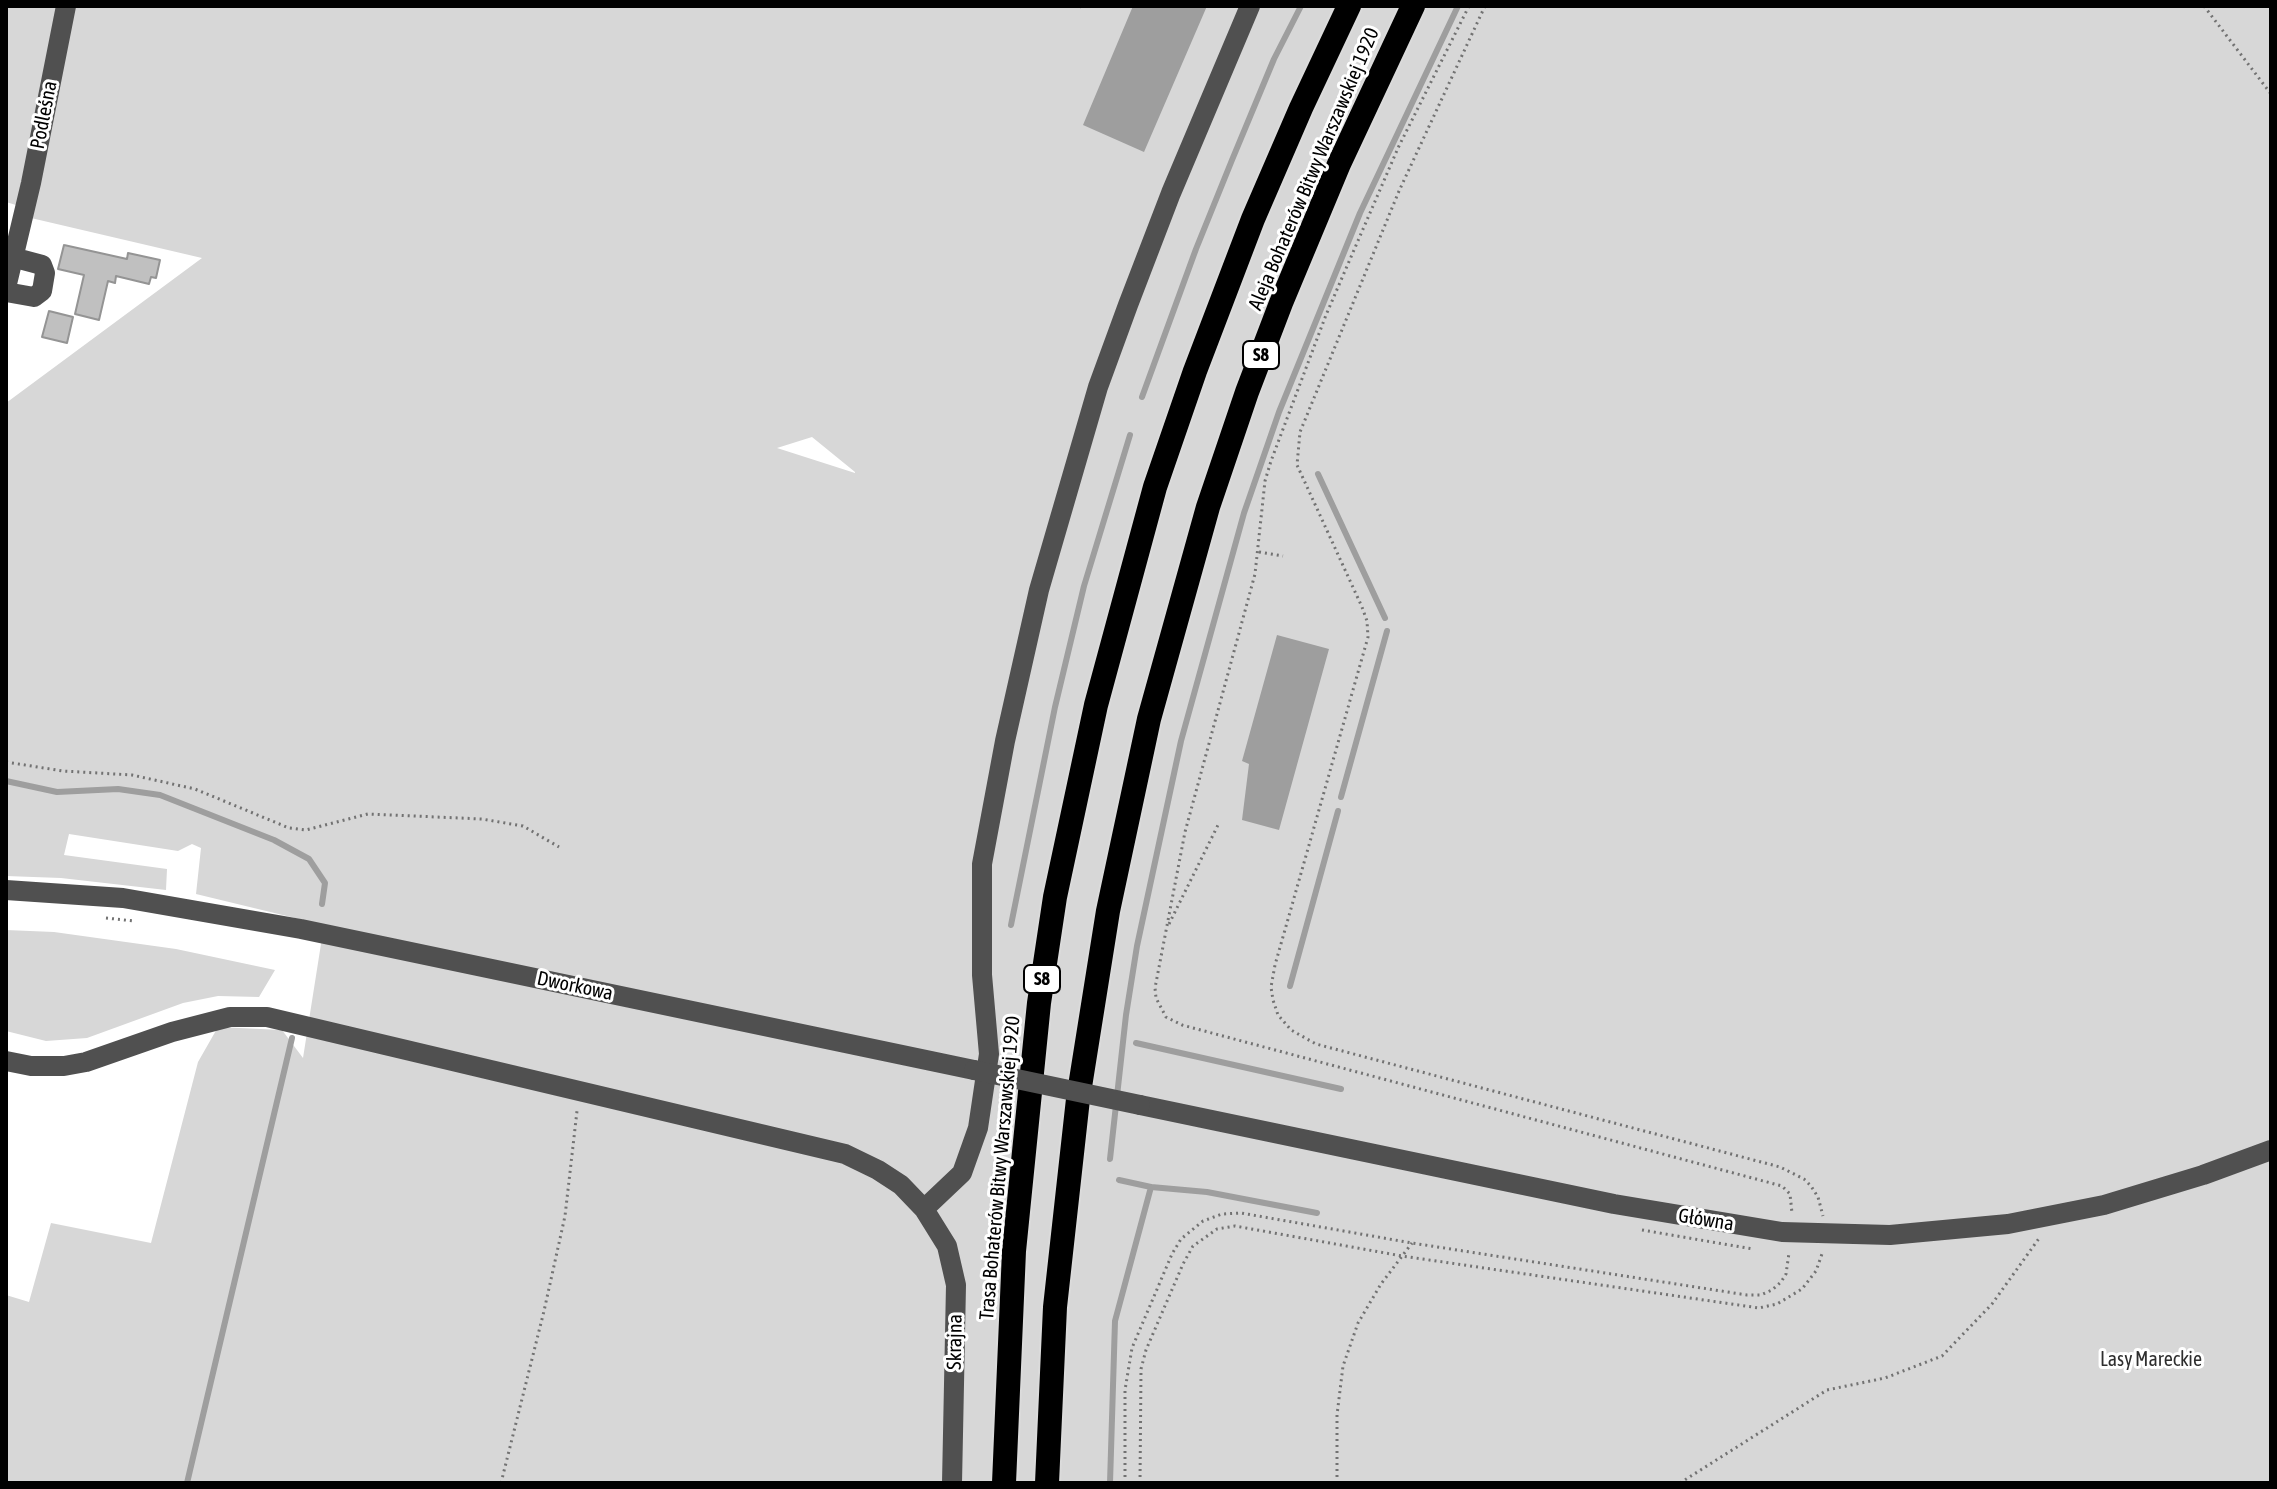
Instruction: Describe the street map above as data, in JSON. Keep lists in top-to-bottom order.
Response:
{
  "streets": {
    "highway": ["Aleja Bohaterów Bitwy Warszawskiej 1920", "S8", "Trasa Bohaterów Bitwy Warszawskiej 1920"],
    "street": [
      "Podleśna",
      "Dworkowa",
      "Główna",
      "Skrajna"
    ]
  },
  "crossings": [
    ["Aleja Bohaterów Bitwy Warszawskiej 1920", "Trasa Bohaterów Bitwy Warszawskiej 1920"],
    ["Dworkowa", "Główna"]
  ],
  "parks": ["Lasy Mareckie"]
}
